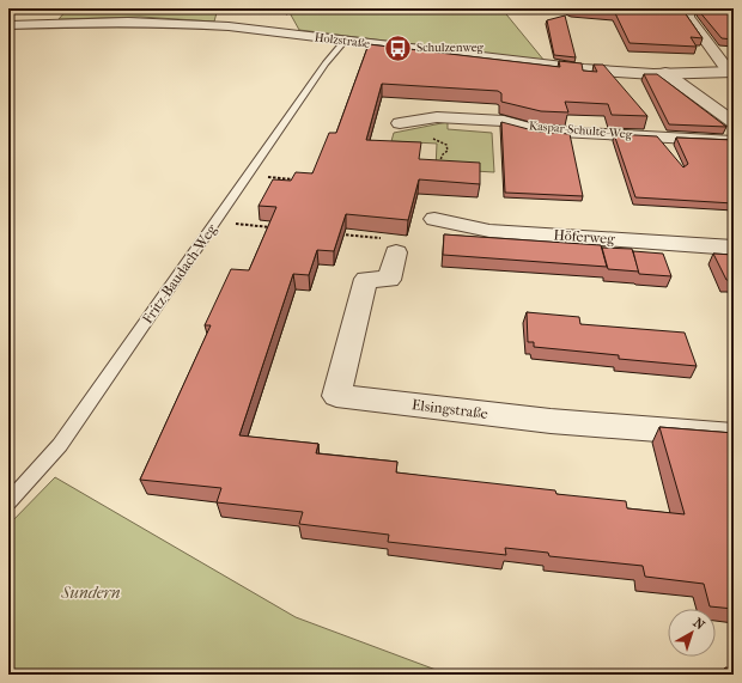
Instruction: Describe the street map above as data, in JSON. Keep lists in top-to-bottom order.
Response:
{
  "streets": {
    "street": [
      "Holzstraße",
      "Kaspar-Schulte-Weg",
      "Höferweg",
      "Elsingstraße"
    ],
    "lane": ["Fritz-Baudach-Weg"]
  },
  "crossings": [
    ["Holzstraße", "Fritz-Baudach-Weg"]
  ],
  "parks": ["Sundern"],
  "places": {
    "bus stop": ["Schulzenweg"]
  },
  "north": "top right"
}
